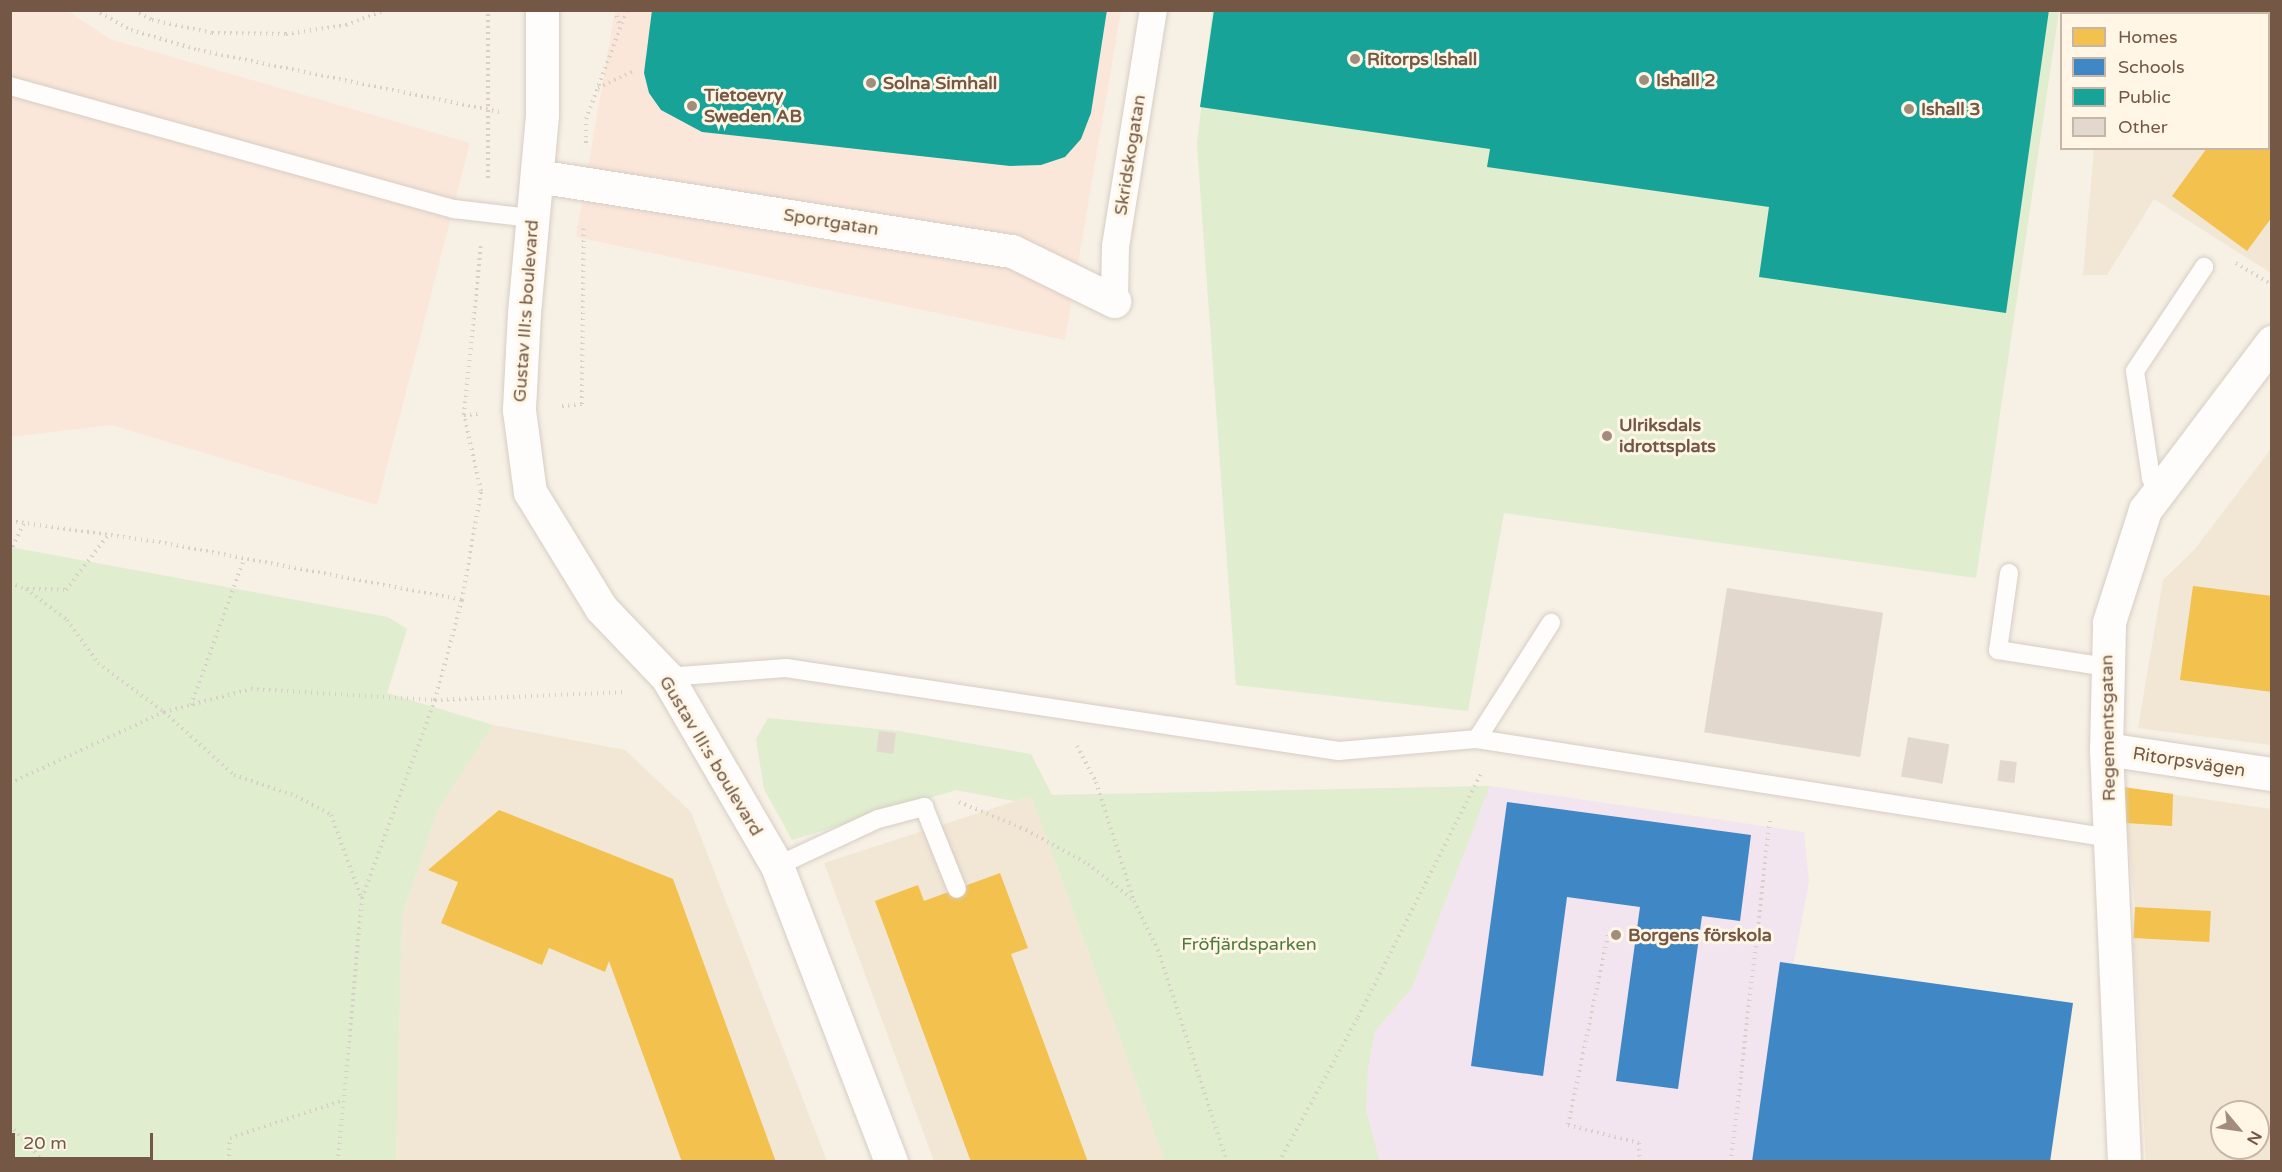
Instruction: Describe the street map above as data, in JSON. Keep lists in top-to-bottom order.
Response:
{
  "streets": {
    "street": [
      "Skridskogatan",
      "Sportgatan",
      "Gustav III:s boulevard",
      "Regementsgatan",
      "Ritorpsvägen"
    ]
  },
  "crossings": [
    ["Skridskogatan", "Sportgatan"],
    ["Sportgatan", "Gustav III:s boulevard"],
    ["Regementsgatan", "Ritorpsvägen"]
  ],
  "parks": ["Fröfjärdsparken"],
  "places": [
    "Ritorps Ishall",
    "Ishall 2",
    "Solna Simhall",
    "Tietoevry Sweden AB",
    "Ishall 3",
    "Ulriksdals idrottsplats",
    "Borgens förskola"
  ],
  "legend": [
    "Homes",
    "Schools",
    "Public",
    "Other"
  ],
  "scale_bar": "20 m",
  "north": "bottom right"
}
